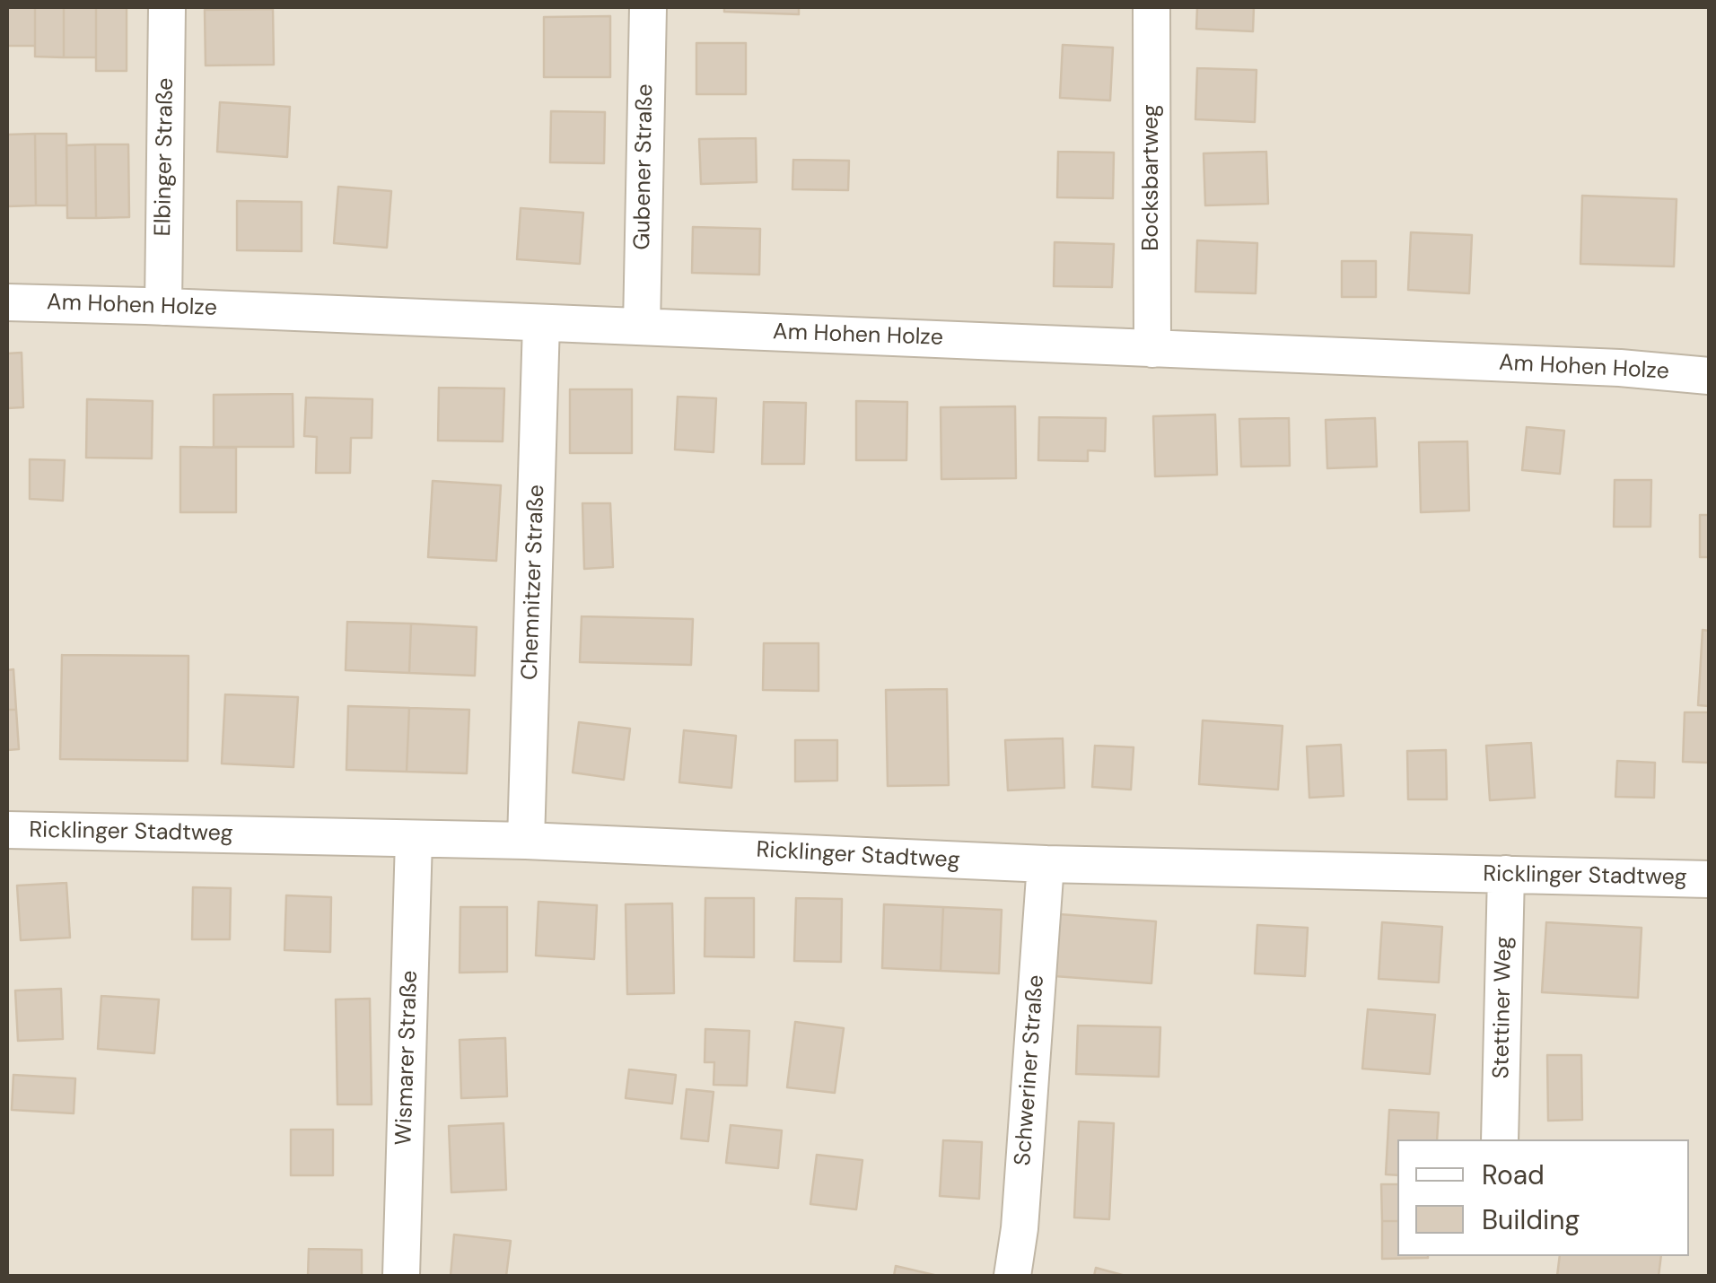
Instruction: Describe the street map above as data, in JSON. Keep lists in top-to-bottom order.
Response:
{
  "streets": {
    "street": [
      "Elbinger Straße",
      "Gubener Straße",
      "Bocksbartweg",
      "Am Hohen Holze",
      "Chemnitzer Straße",
      "Ricklinger Stadtweg",
      "Stettiner Weg",
      "Wismarer Straße",
      "Schweriner Straße"
    ]
  },
  "crossings": [
    ["Elbinger Straße", "Am Hohen Holze"],
    ["Gubener Straße", "Am Hohen Holze"],
    ["Bocksbartweg", "Am Hohen Holze"],
    ["Am Hohen Holze", "Chemnitzer Straße"],
    ["Chemnitzer Straße", "Ricklinger Stadtweg"],
    ["Ricklinger Stadtweg", "Stettiner Weg"],
    ["Ricklinger Stadtweg", "Wismarer Straße"],
    ["Ricklinger Stadtweg", "Schweriner Straße"]
  ],
  "legend": ["Road", "Building"]
}
